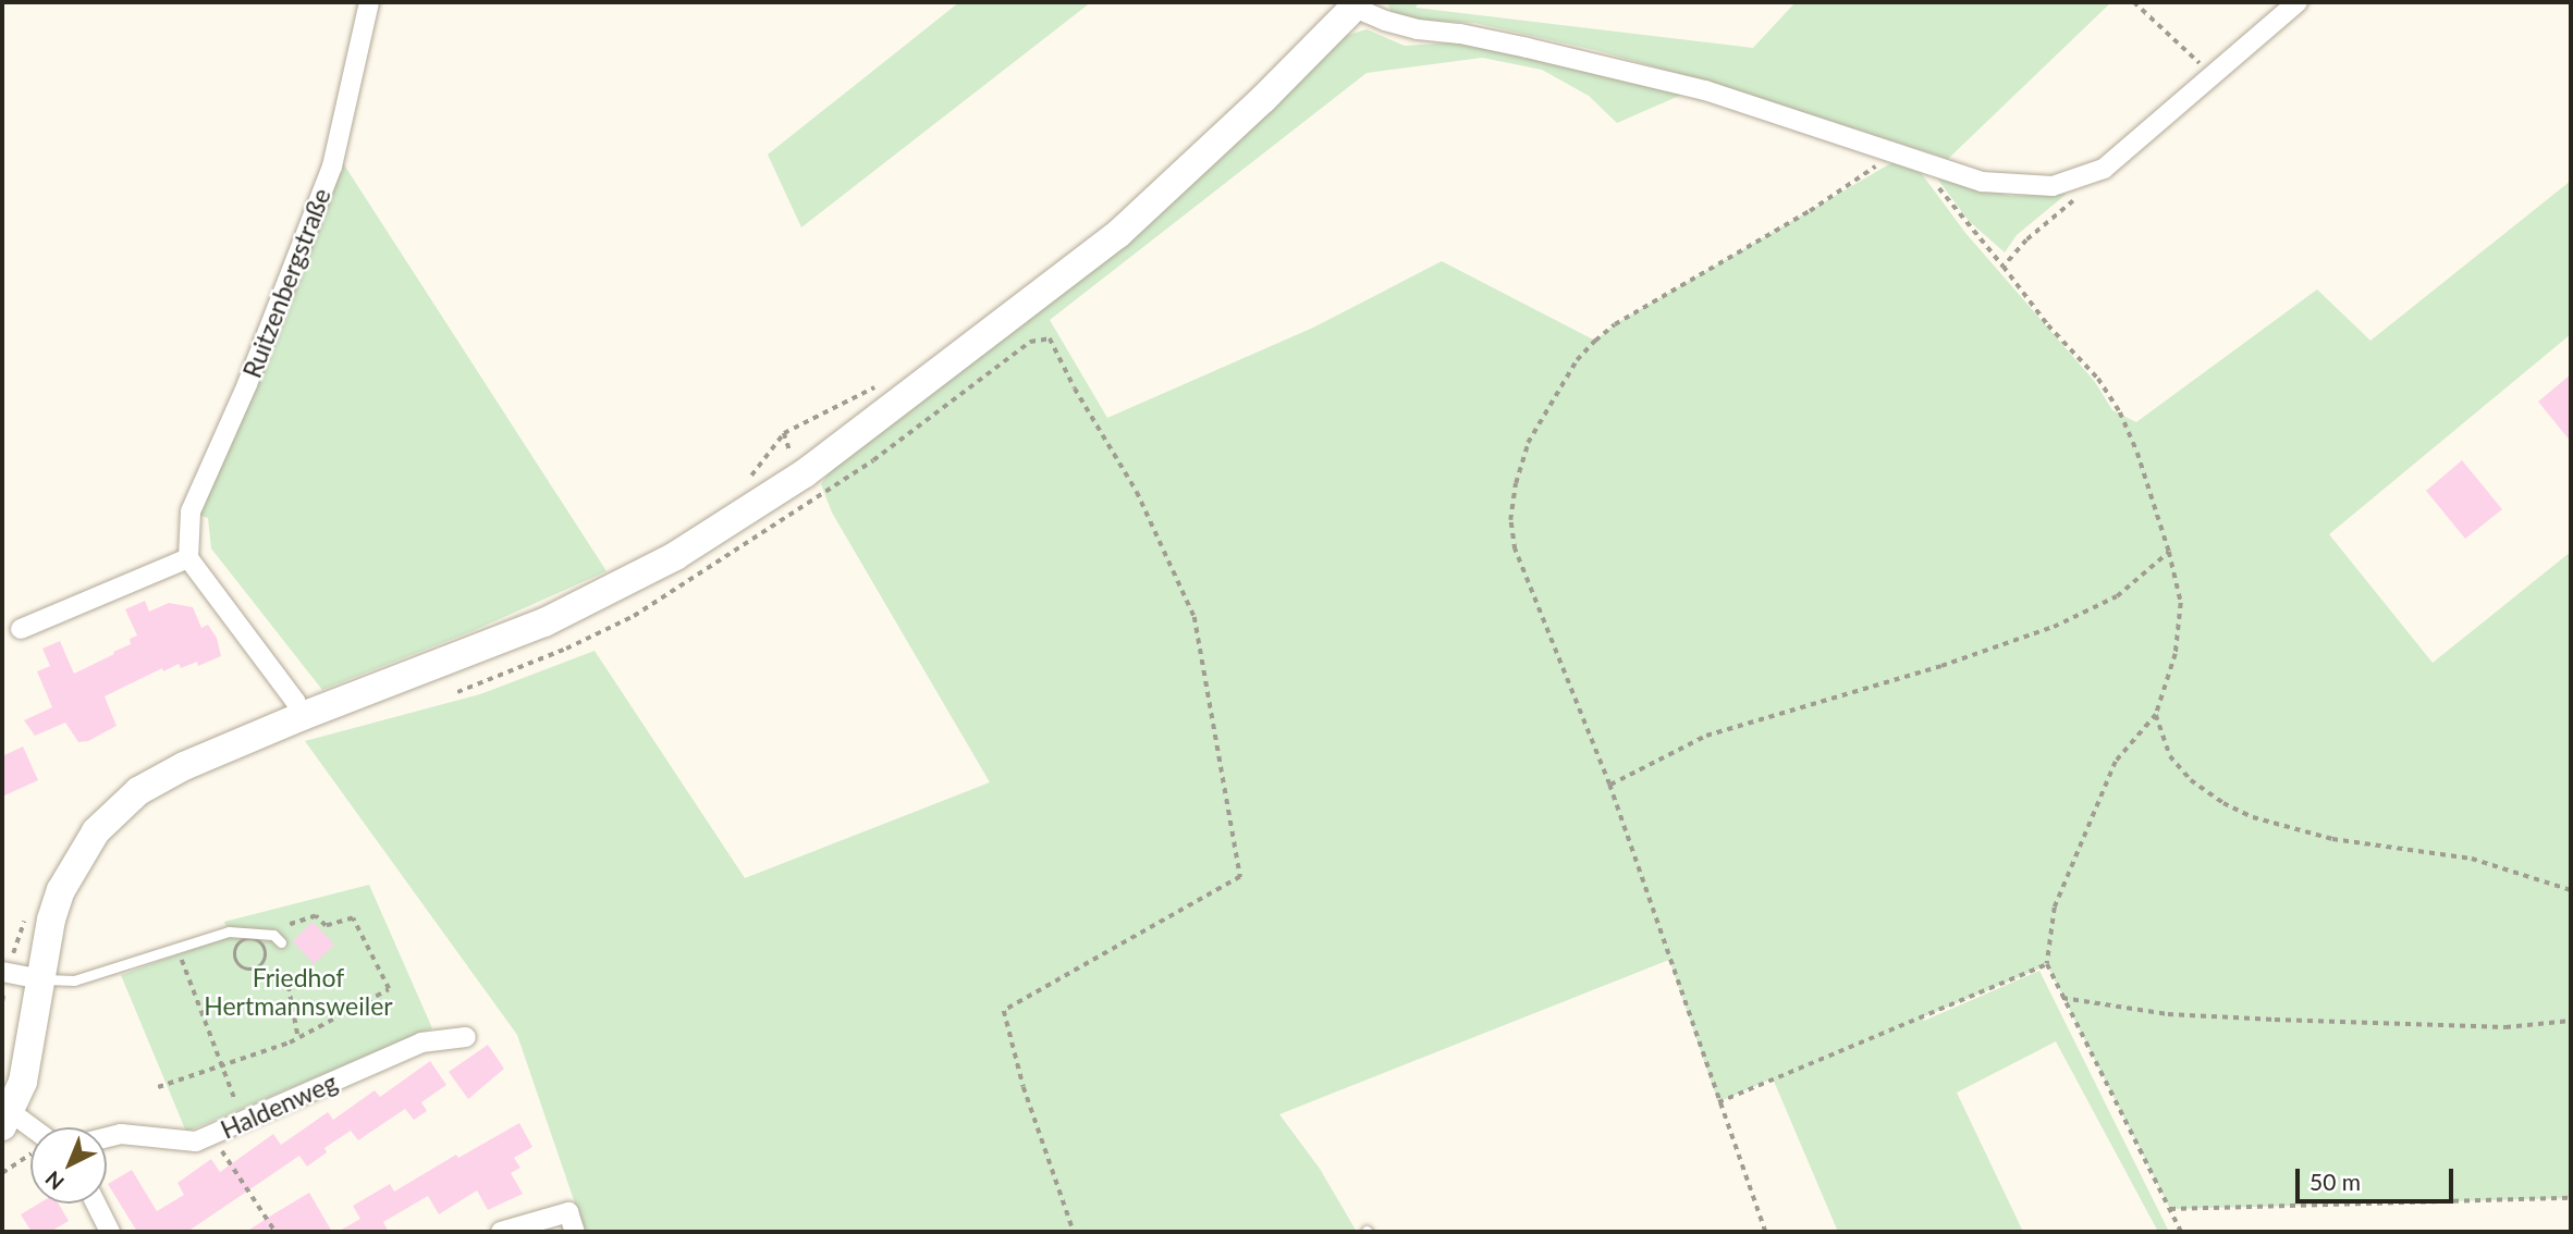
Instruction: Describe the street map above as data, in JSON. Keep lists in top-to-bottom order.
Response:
{
  "streets": {
    "street": ["Ruitzenbergstraße", "Haldenweg"]
  },
  "parks": ["Friedhof Hertmannsweiler"],
  "scale_bar": "50 m",
  "north": "bottom left"
}
